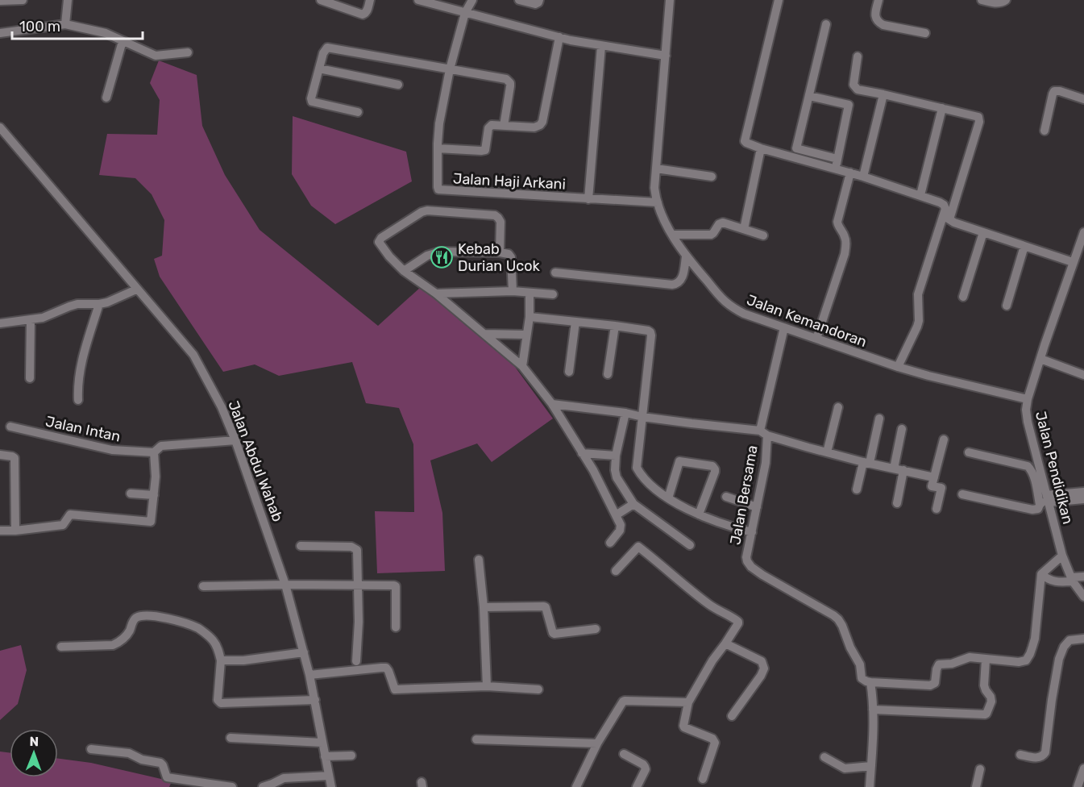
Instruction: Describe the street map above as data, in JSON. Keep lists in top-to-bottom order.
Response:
{
  "streets": {
    "street": [
      "Jalan Haji Arkani",
      "Jalan Kemandoran",
      "Jalan Intan",
      "Jalan Abdul Wahab",
      "Jalan Pendidikan",
      "Jalan Bersama"
    ]
  },
  "crossings": [
    ["Jalan Haji Arkani", "Jalan Kemandoran"],
    ["Jalan Kemandoran", "Jalan Pendidikan"],
    ["Jalan Kemandoran", "Jalan Bersama"],
    ["Jalan Intan", "Jalan Abdul Wahab"]
  ],
  "places": {
    "restaurant": ["Kebab Durian Ucok"]
  },
  "scale_bar": "100 m",
  "north": "top"
}
